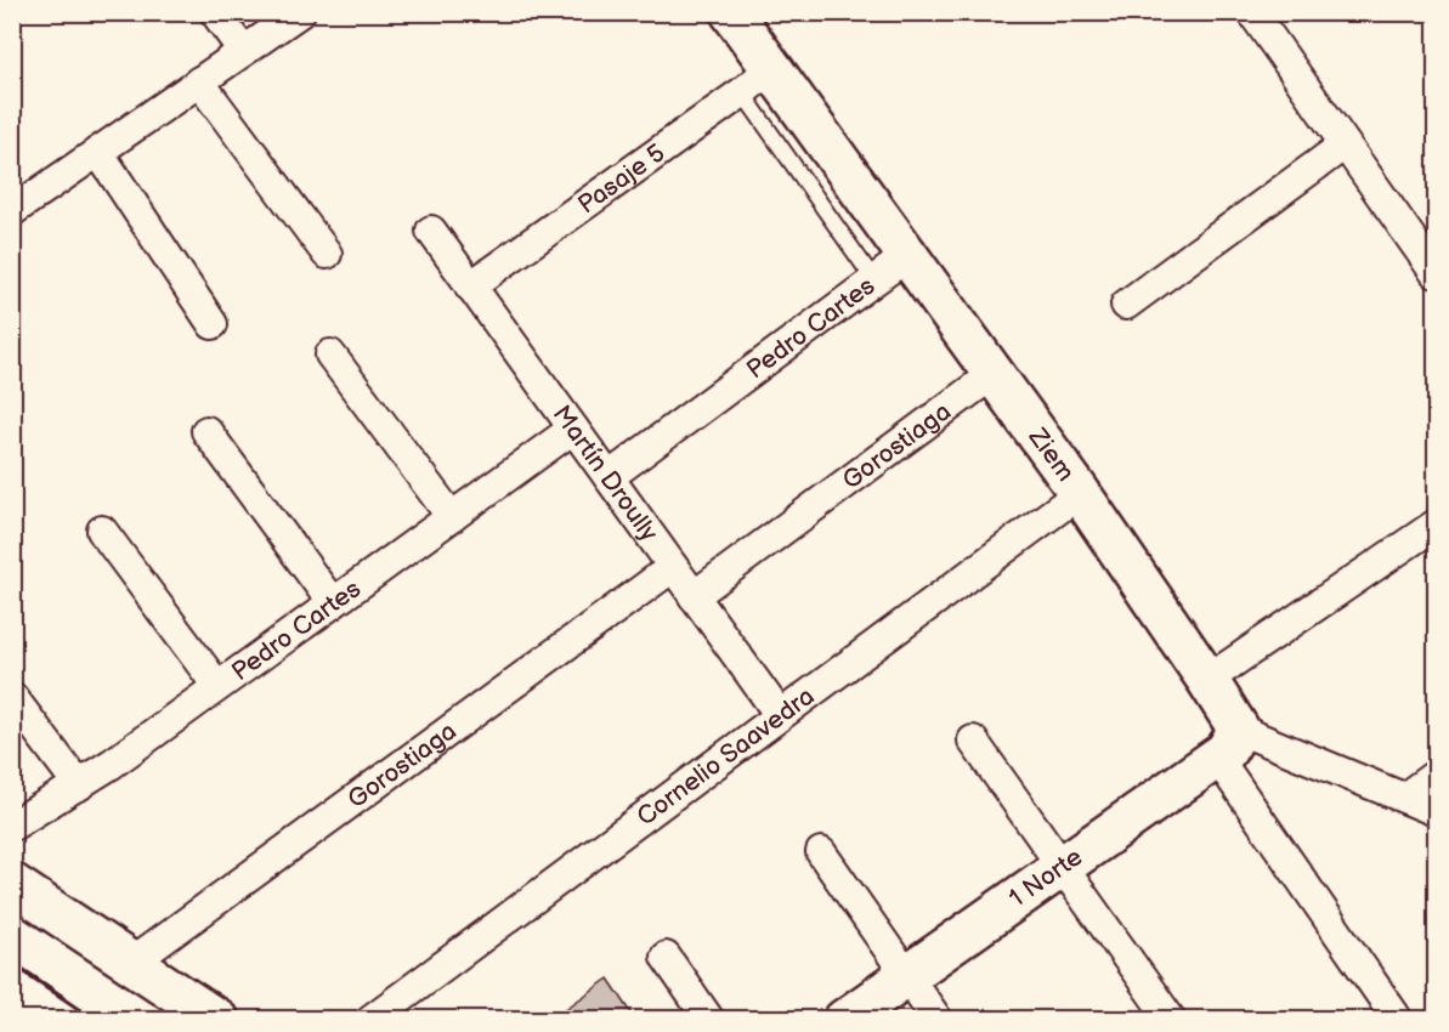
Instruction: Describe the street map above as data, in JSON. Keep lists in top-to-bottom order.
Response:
{
  "streets": {
    "street": [
      "Pasaje 5",
      "Pedro Cartes",
      "Gorostiaga",
      "Ziem",
      "Martín Droully",
      "Cornelio Saavedra",
      "1 Norte"
    ]
  },
  "crossings": [
    ["Pasaje 5", "Ziem"],
    ["Pasaje 5", "Martín Droully"],
    ["Pedro Cartes", "Ziem"],
    ["Pedro Cartes", "Martín Droully"],
    ["Gorostiaga", "Ziem"],
    ["Gorostiaga", "Martín Droully"],
    ["Ziem", "Cornelio Saavedra"],
    ["Ziem", "1 Norte"],
    ["Martín Droully", "Cornelio Saavedra"]
  ]
}
